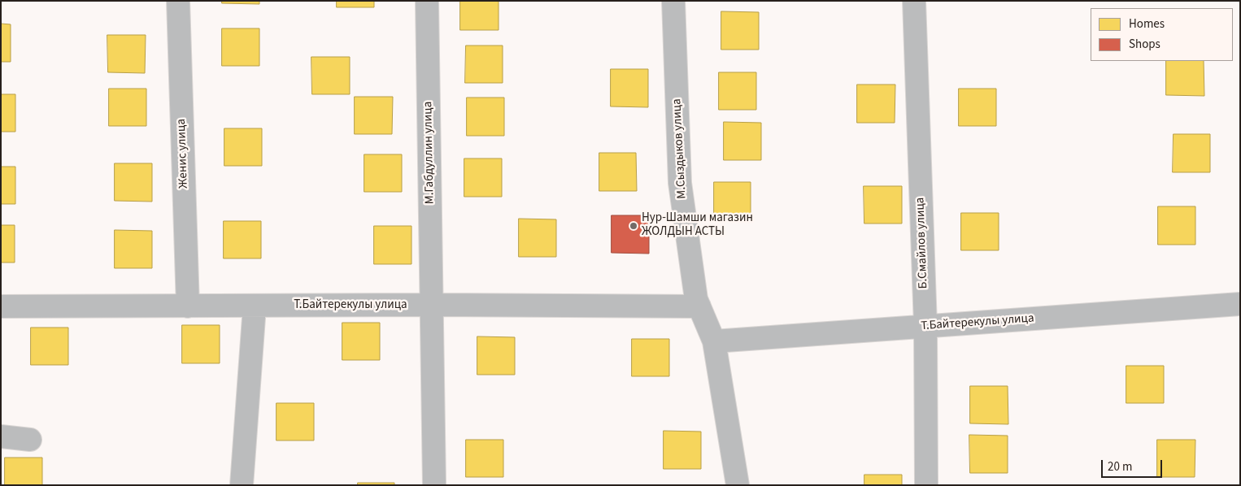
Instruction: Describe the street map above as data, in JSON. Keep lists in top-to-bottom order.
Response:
{
  "streets": {
    "street": [
      "М.Сыздыков улица",
      "М.Габдуллин улица",
      "Женис улица",
      "Б.Смайлов улица",
      "Т.Байтерекулы улица"
    ]
  },
  "crossings": [
    ["М.Сыздыков улица", "Т.Байтерекулы улица"],
    ["М.Габдуллин улица", "Т.Байтерекулы улица"],
    ["Женис улица", "Т.Байтерекулы улица"],
    ["Б.Смайлов улица", "Т.Байтерекулы улица"]
  ],
  "places": ["Нур-Шамши магазин ЖОЛДЫН АСТЫ"],
  "legend": ["Homes", "Shops"],
  "scale_bar": "20 m"
}
